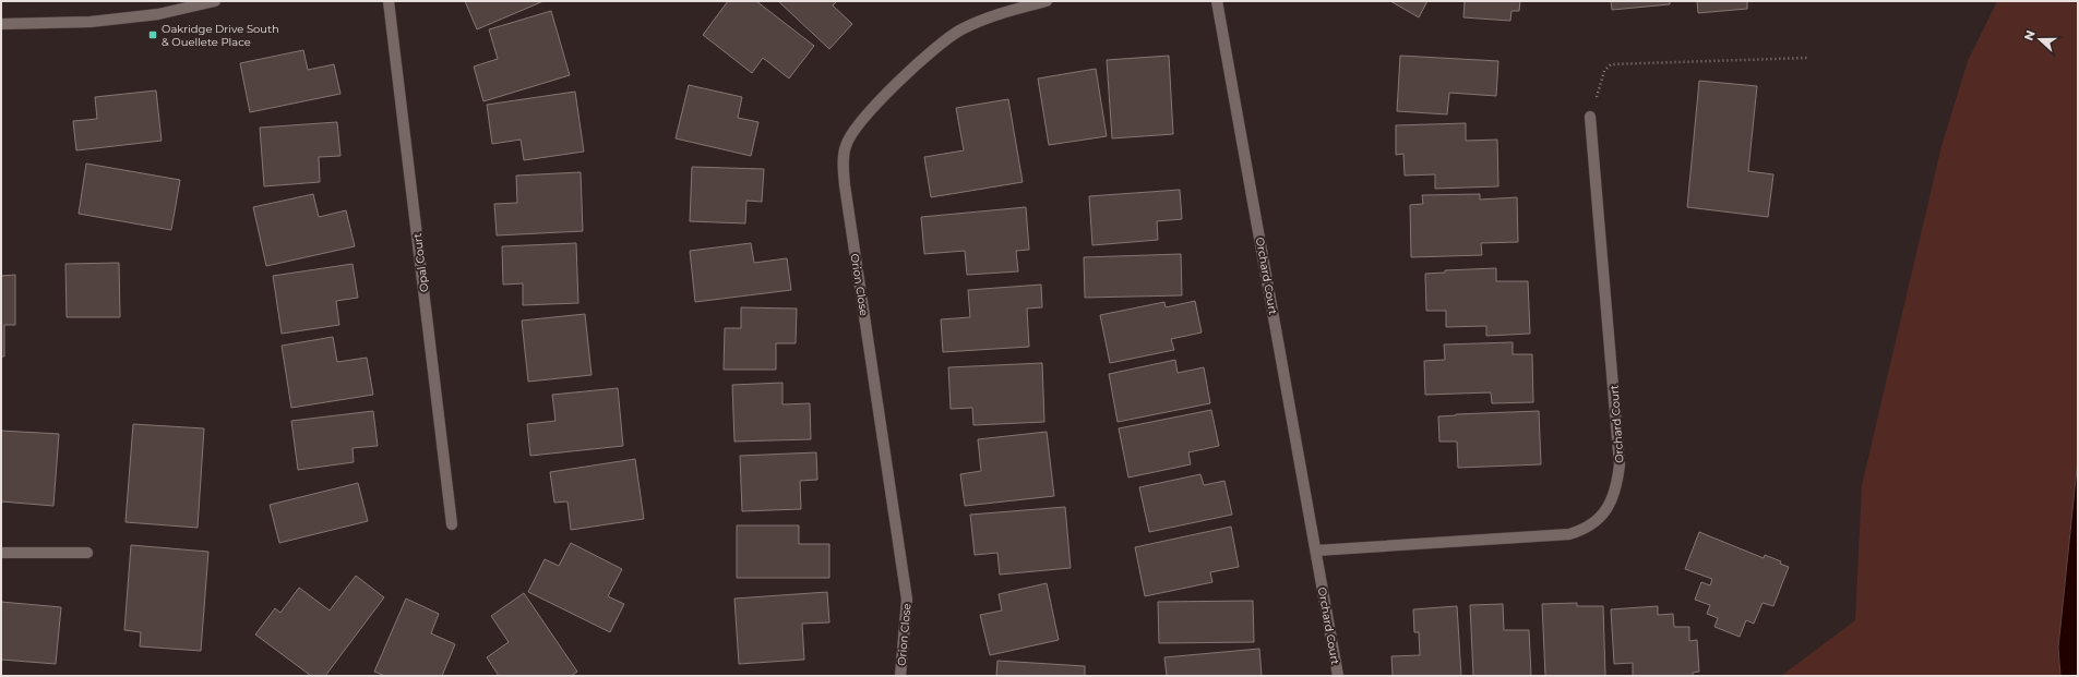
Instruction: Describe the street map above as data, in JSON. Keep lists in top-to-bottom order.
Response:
{
  "streets": {
    "street": ["Opal Court", "Orchard Court", "Orion Close"]
  },
  "places": {
    "transit": ["Oakridge Drive South & Ouellete Place"]
  },
  "north": "left"
}
